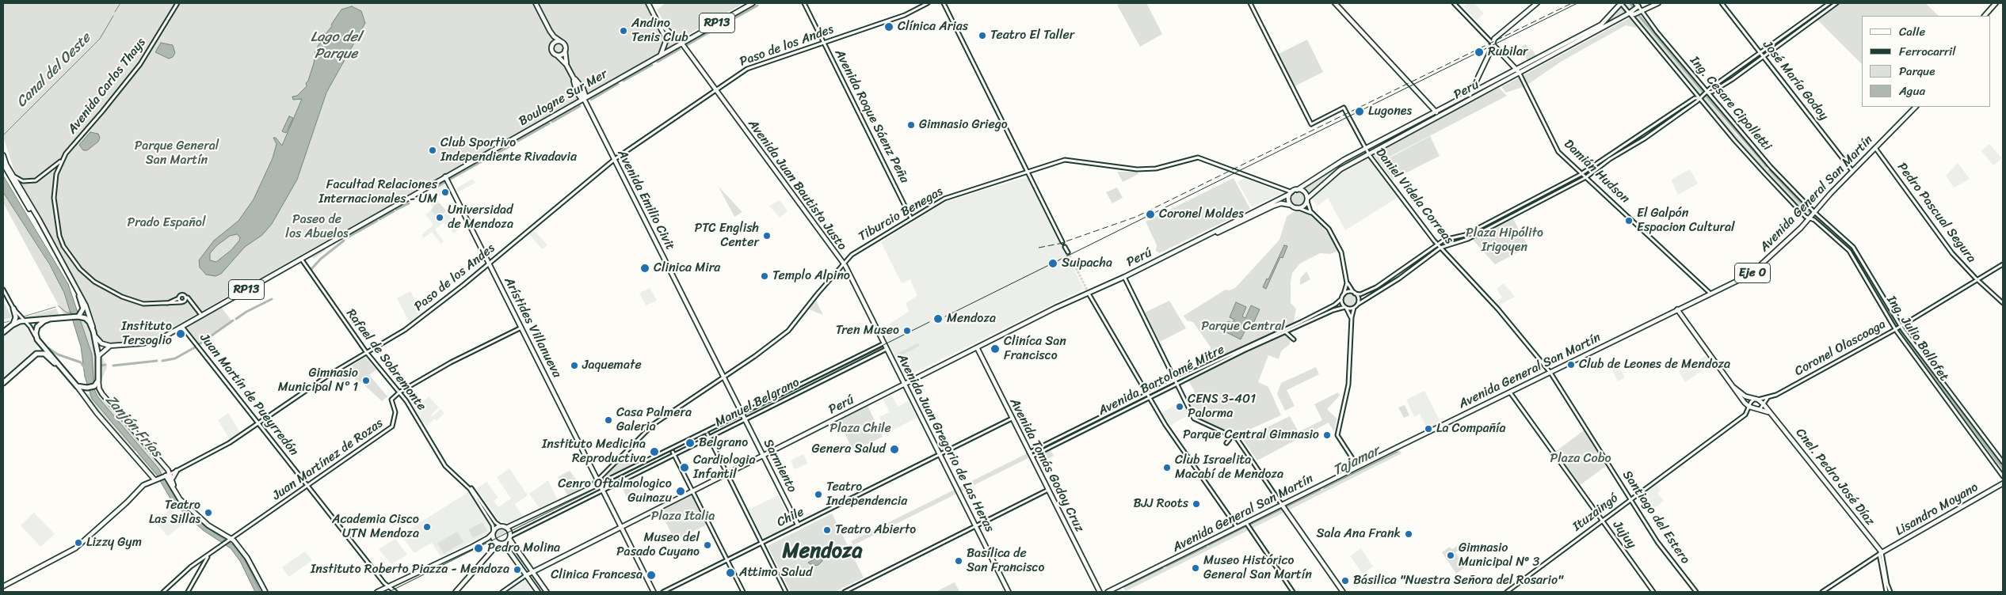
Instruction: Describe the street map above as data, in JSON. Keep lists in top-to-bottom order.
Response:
{
  "streets": {
    "main road": [
      "RP13",
      "Paso de los Andes",
      "Perú",
      "Boulogne Sur Mer",
      "Damián Hudson",
      "Avenida Juan Bautista Justo",
      "Avenida General San Martín",
      "Avenida Emilio Civit",
      "Eje 0",
      "Arístides Villanueva",
      "Manuel Belgrano",
      "Avenida Juan Gregorio de Las Heras",
      "Avenida Tomás Godoy Cruz",
      "Sarmiento",
      "Cnel. Pedro José Díaz",
      "Lisandro Moyano"
    ],
    "street": [
      "José María Godoy",
      "Avenida Carlos Thays",
      "Ing. Cesare Cipolletti",
      "Avenida Roque Sáenz Peña",
      "Daniel Videla Correas",
      "Pedro Pascual Segura",
      "Tiburcio Benegas",
      "Ing. Julio Ballofet",
      "Coronel Olascoaga",
      "Rafael de Sobremonte",
      "Avenida Bartolomé Mitre",
      "Juan Martín de Pueyrredón",
      "Juan Martínez de Rozas",
      "Ituzaingó",
      "Chile",
      "Santiago del Estero",
      "Jujuy"
    ]
  },
  "crossings": [
    ["Paso de los Andes", "Avenida Roque Sáenz Peña"],
    ["Paso de los Andes", "Avenida Juan Bautista Justo"],
    ["Paso de los Andes", "Avenida Emilio Civit"],
    ["Paso de los Andes", "Arístides Villanueva"],
    ["Paso de los Andes", "Rafael de Sobremonte"],
    ["Paso de los Andes", "Juan Martín de Pueyrredón"],
    ["José María Godoy", "Avenida General San Martín"],
    ["Perú", "Ing. Cesare Cipolletti"],
    ["Perú", "Damián Hudson"],
    ["Perú", "Daniel Videla Correas"],
    ["Perú", "Tiburcio Benegas"],
    ["Perú", "Arístides Villanueva"],
    ["Perú", "Ing. Julio Ballofet"],
    ["Perú", "Avenida Juan Gregorio de Las Heras"],
    ["Perú", "Avenida Tomás Godoy Cruz"],
    ["Perú", "Sarmiento"],
    ["Boulogne Sur Mer", "Avenida Juan Bautista Justo"],
    ["Boulogne Sur Mer", "Avenida Emilio Civit"],
    ["Boulogne Sur Mer", "Arístides Villanueva"],
    ["Boulogne Sur Mer", "Rafael de Sobremonte"],
    ["Boulogne Sur Mer", "Juan Martín de Pueyrredón"],
    ["Ing. Cesare Cipolletti", "Avenida General San Martín"],
    ["Ing. Cesare Cipolletti", "Ing. Julio Ballofet"],
    ["Avenida Roque Sáenz Peña", "Tiburcio Benegas"],
    ["Damián Hudson", "Avenida General San Martín"],
    ["Avenida Juan Bautista Justo", "Tiburcio Benegas"],
    ["Avenida Juan Bautista Justo", "Manuel Belgrano"],
    ["Avenida Juan Bautista Justo", "Avenida Juan Gregorio de Las Heras"],
    ["Avenida General San Martín", "Daniel Videla Correas"],
    ["Avenida General San Martín", "Pedro Pascual Segura"],
    ["Avenida General San Martín", "Ing. Julio Ballofet"],
    ["Avenida General San Martín", "Cnel. Pedro José Díaz"],
    ["Avenida General San Martín", "Santiago del Estero"],
    ["Avenida General San Martín", "Jujuy"],
    ["Daniel Videla Correas", "Santiago del Estero"],
    ["Avenida Emilio Civit", "Tiburcio Benegas"],
    ["Avenida Emilio Civit", "Manuel Belgrano"],
    ["Avenida Emilio Civit", "Sarmiento"],
    ["Pedro Pascual Segura", "Coronel Olascoaga"],
    ["Tiburcio Benegas", "Arístides Villanueva"],
    ["Tiburcio Benegas", "Manuel Belgrano"],
    ["Arístides Villanueva", "Manuel Belgrano"],
    ["Ing. Julio Ballofet", "Coronel Olascoaga"],
    ["Coronel Olascoaga", "Cnel. Pedro José Díaz"],
    ["Coronel Olascoaga", "Ituzaingó"],
    ["Rafael de Sobremonte", "Manuel Belgrano"],
    ["Rafael de Sobremonte", "Juan Martínez de Rozas"],
    ["Avenida Bartolomé Mitre", "Avenida Tomás Godoy Cruz"],
    ["Juan Martín de Pueyrredón", "Juan Martínez de Rozas"],
    ["Manuel Belgrano", "Avenida Juan Gregorio de Las Heras"],
    ["Manuel Belgrano", "Sarmiento"],
    ["Avenida Juan Gregorio de Las Heras", "Chile"],
    ["Avenida Tomás Godoy Cruz", "Chile"],
    ["Sarmiento", "Chile"],
    ["Cnel. Pedro José Díaz", "Lisandro Moyano"],
    ["Cnel. Pedro José Díaz", "Ituzaingó"],
    ["Ituzaingó", "Santiago del Estero"],
    ["Ituzaingó", "Jujuy"]
  ],
  "districts": ["Mendoza"],
  "water": [
    "Lago del Parque",
    "Canal del Oeste",
    "Zanjón Frías",
    "Tajamar"
  ],
  "parks": [
    "Parque General San Martín",
    "Paseo de los Abuelos",
    "Prado Español",
    "Plaza Hipólito Irigoyen",
    "Parque Central",
    "Plaza Chile",
    "Plaza Cobo",
    "Plaza Italia"
  ],
  "places": [
    "Clínica Arias",
    "Andino Tenis Club",
    "Teatro El Taller",
    "Rubilar",
    "Lugones",
    "Gimnasio Griego",
    "Club Sportivo Independiente Rivadavia",
    "Facultad Relaciones Internacionales - UM",
    "Coronel Moldes",
    "Universidad de Mendoza",
    "El Galpón Espacion Cultural",
    "PTC English Center",
    "Suipacha",
    "Clinica Mira",
    "Templo Alpino",
    "Mendoza",
    "Tren Museo",
    "Instituto Tersoglio",
    "Cliníca San Francisco",
    "Club de Leones de Mendoza",
    "Jaquemate",
    "Gimnasio Municipal N° 1",
    "CENS 3-401 Palorma",
    "Casa Palmera Galeria",
    "La Compañía",
    "Parque Central Gimnasio",
    "Belgrano",
    "Genera Salud",
    "Instituto Medicina Reproductiva",
    "Cardiologia Infantil",
    "Club Israelita Macabí de Mendoza",
    "Cenro Oftalmologico Guinazu",
    "Teatro Independencia",
    "BJJ Roots",
    "Teatro Las Sillas",
    "Academia Cisco UTN Mendoza",
    "Teatro Abierto",
    "Sala Ana Frank",
    "Lizzy Gym",
    "Museo del Pasado Cuyano",
    "Pedro Molina",
    "Gimnasio Municipal Nº 3",
    "Basílica de San Francisco",
    "Museo Histórico General San Martín",
    "Instituto Roberto Piazza - Mendoza",
    "Attimo Salud",
    "Clinica Francesa",
    "Básilica \"Nuestra Señora del Rosario\""
  ],
  "legend": [
    "Calle",
    "Ferrocarril",
    "Parque",
    "Agua"
  ]
}
